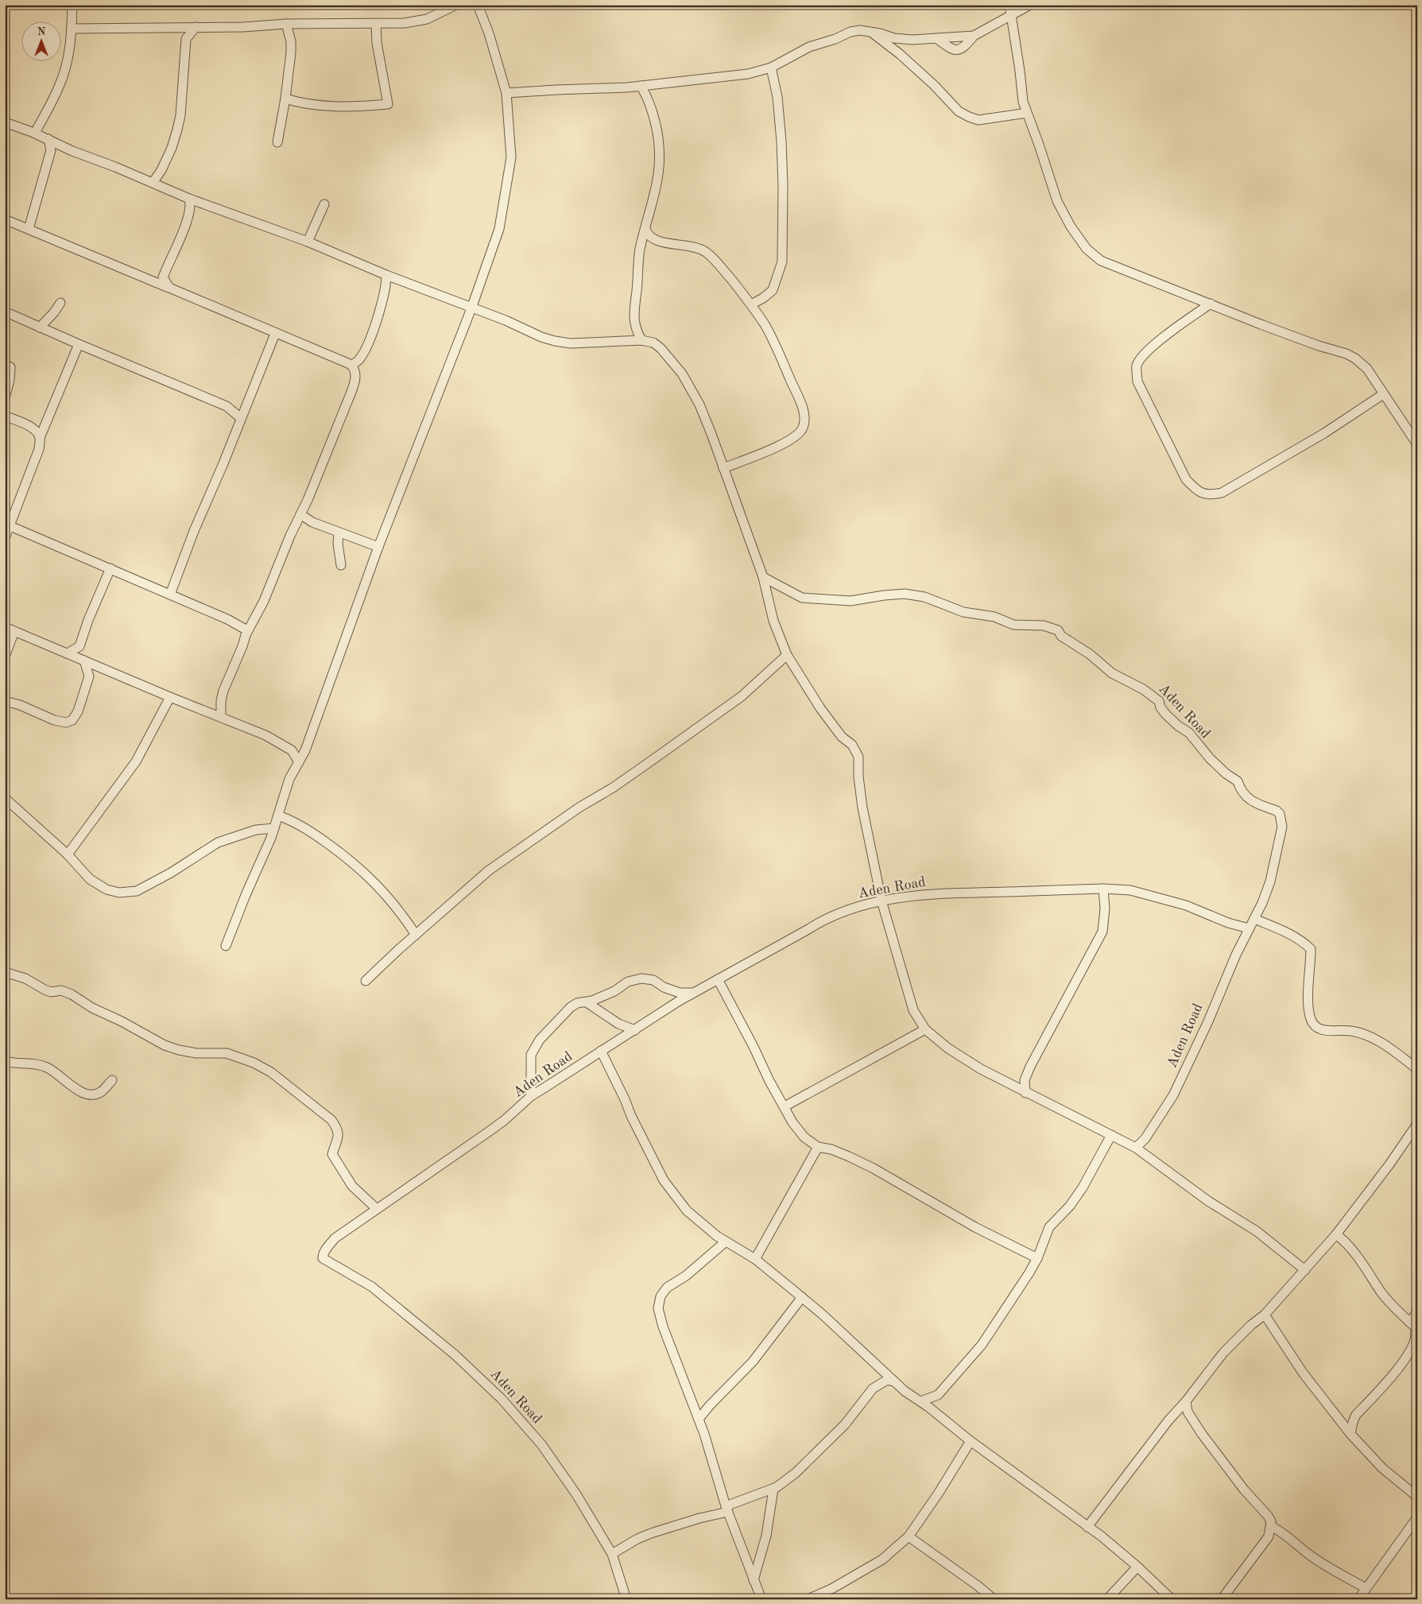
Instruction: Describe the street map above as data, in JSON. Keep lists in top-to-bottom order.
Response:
{
  "streets": {
    "street": ["Aden Road"]
  },
  "north": "top"
}
